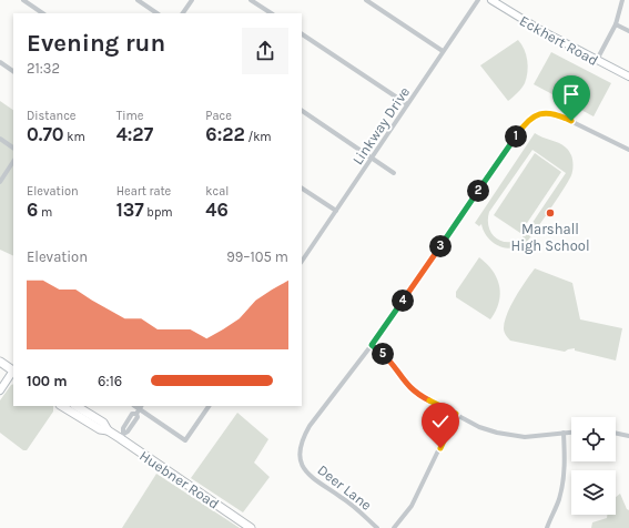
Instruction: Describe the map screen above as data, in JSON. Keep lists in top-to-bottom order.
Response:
{
  "streets": {
    "main road": ["Eckhert Road", "Huebner Road"],
    "street": ["Linkway Drive", "Deer Lane"]
  },
  "places": ["Marshall High School"],
  "page": {
    "heading": ["Evening run", "21:32"],
    "stats": [
      ["Distance", "0.70 km"],
      ["Time", "4:27"],
      ["Pace", "6:22 /km"],
      ["Elevation", "6 m"],
      ["Heart rate", "137 bpm"],
      ["kcal", "46"]
    ],
    "pins": [
      "1",
      "2",
      "3",
      "4",
      "5"
    ],
    "chart": ["Elevation", "99–105 m"],
    "list": [
      {
        "name": "100 m",
        "note": "6:16"
      }
    ]
  }
}
